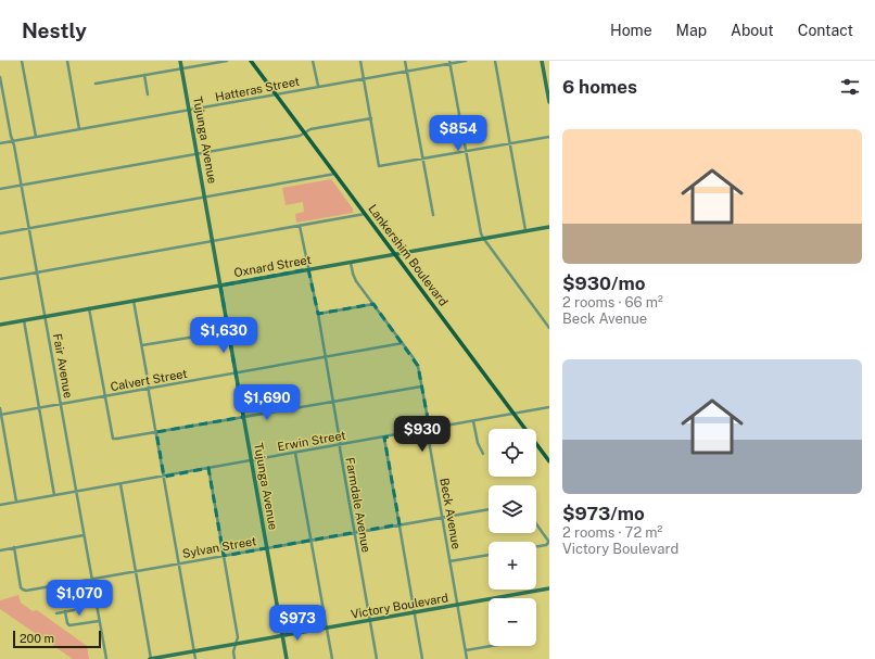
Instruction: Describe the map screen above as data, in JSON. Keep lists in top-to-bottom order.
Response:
{
  "streets": {
    "main road": [
      "Tujunga Avenue",
      "Lankershim Boulevard",
      "Oxnard Street",
      "Victory Boulevard"
    ],
    "street": [
      "Hatteras Street",
      "Fair Avenue",
      "Calvert Street",
      "Erwin Street",
      "Farmdale Avenue",
      "Beck Avenue",
      "Sylvan Street"
    ]
  },
  "crossings": [
    ["Hatteras Street", "Tujunga Avenue"],
    ["Hatteras Street", "Lankershim Boulevard"],
    ["Hatteras Street", "Fair Avenue"],
    ["Tujunga Avenue", "Oxnard Street"],
    ["Tujunga Avenue", "Calvert Street"],
    ["Tujunga Avenue", "Erwin Street"],
    ["Tujunga Avenue", "Sylvan Street"],
    ["Tujunga Avenue", "Victory Boulevard"],
    ["Lankershim Boulevard", "Oxnard Street"],
    ["Lankershim Boulevard", "Erwin Street"],
    ["Oxnard Street", "Fair Avenue"],
    ["Oxnard Street", "Farmdale Avenue"],
    ["Oxnard Street", "Beck Avenue"],
    ["Fair Avenue", "Calvert Street"],
    ["Fair Avenue", "Erwin Street"],
    ["Fair Avenue", "Sylvan Street"],
    ["Calvert Street", "Farmdale Avenue"],
    ["Calvert Street", "Beck Avenue"],
    ["Erwin Street", "Farmdale Avenue"],
    ["Erwin Street", "Beck Avenue"],
    ["Farmdale Avenue", "Sylvan Street"],
    ["Farmdale Avenue", "Victory Boulevard"],
    ["Beck Avenue", "Sylvan Street"],
    ["Beck Avenue", "Victory Boulevard"]
  ],
  "scale_bar": "200 m",
  "page": {
    "header": "Nestly",
    "nav": [
      "Home",
      "Map",
      "About",
      "Contact"
    ],
    "heading": "6 homes",
    "list": [
      {
        "name": "$930/mo",
        "note": "2 rooms · 66 m² · Beck Avenue"
      },
      {
        "name": "$973/mo",
        "note": "2 rooms · 72 m² · Victory Boulevard"
      }
    ],
    "price": [
      "$854",
      "$1,630",
      "$1,690",
      "$930",
      "$1,070",
      "$973"
    ],
    "map_buttons": ["+", "−"],
    "scale": "200 m"
  }
}
